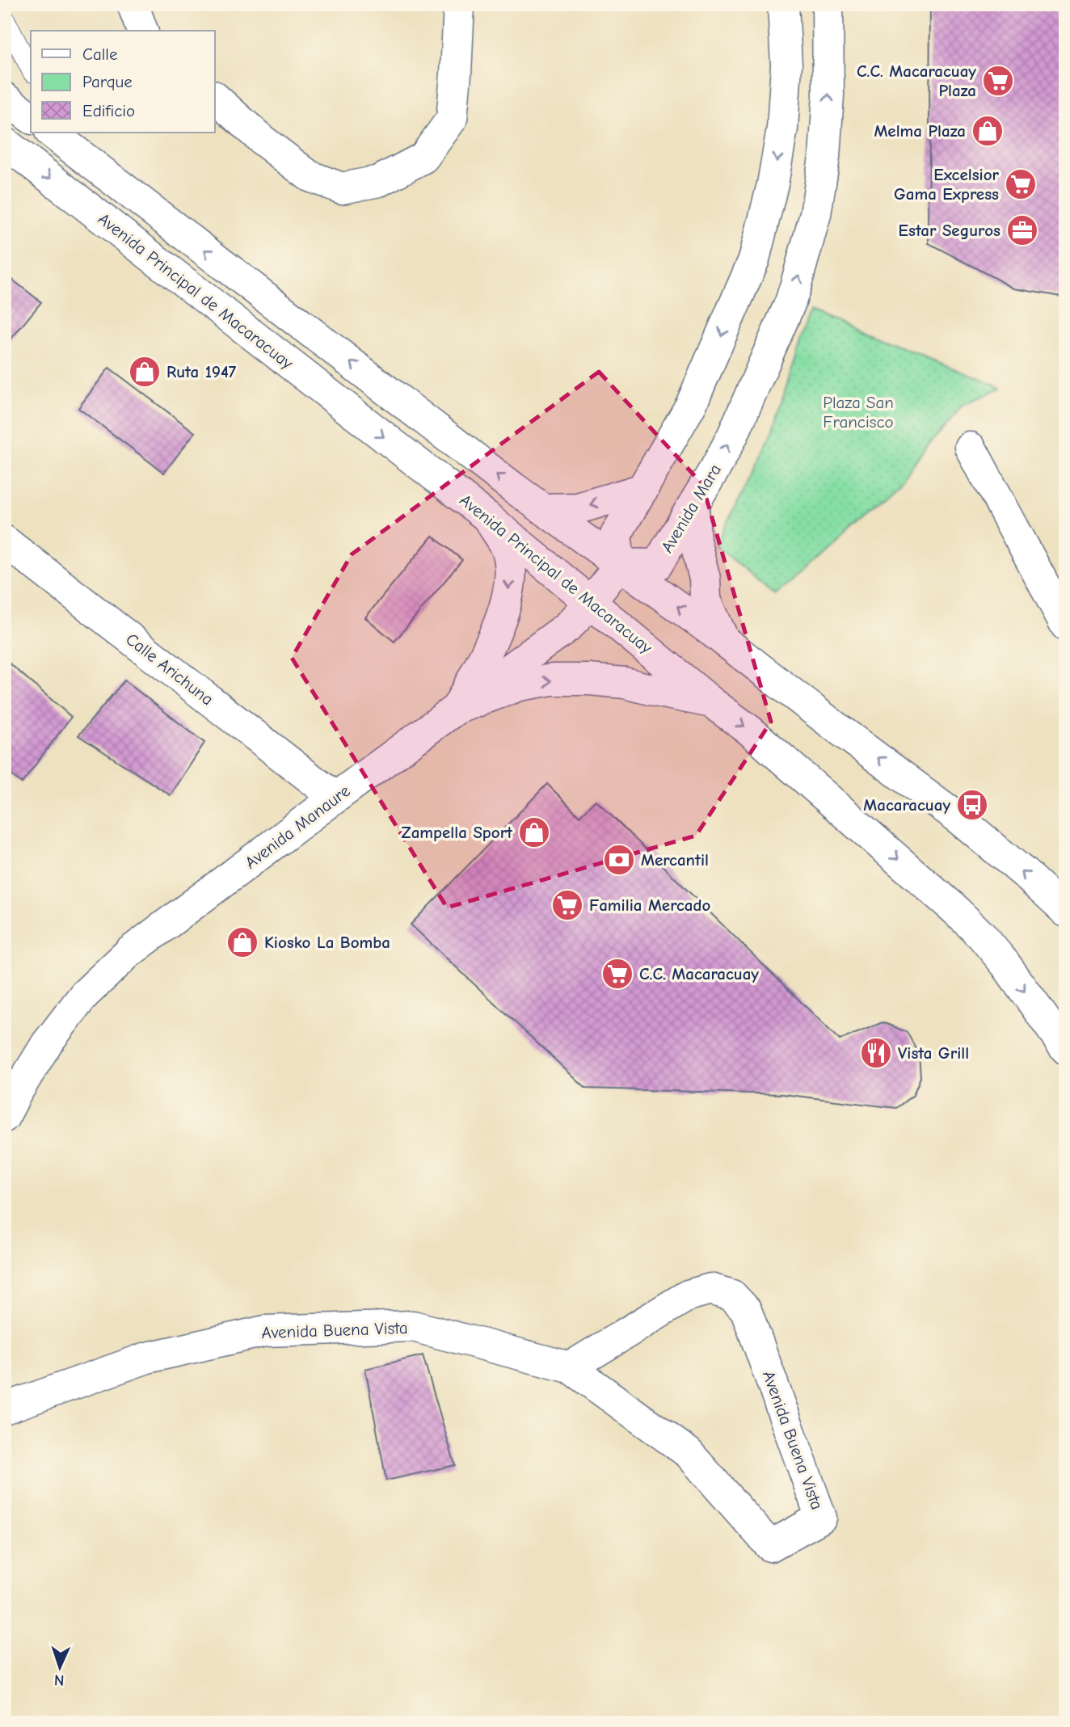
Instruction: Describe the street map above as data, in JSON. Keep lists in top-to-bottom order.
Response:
{
  "streets": {
    "street": [
      "Avenida Principal de Macaracuay",
      "Avenida Mara",
      "Calle Arichuna",
      "Avenida Manaure",
      "Avenida Buena Vista"
    ]
  },
  "crossings": [
    ["Avenida Principal de Macaracuay", "Avenida Manaure"],
    ["Avenida Mara", "Avenida Manaure"],
    ["Calle Arichuna", "Avenida Manaure"]
  ],
  "parks": ["Plaza San Francisco"],
  "places": {
    "supermarket": [
      "C.C. Macaracuay Plaza",
      "Excelsior Gama Express",
      "Familia Mercado",
      "C.C. Macaracuay"
    ],
    "shop": [
      "Melma Plaza",
      "Ruta 1947",
      "Zampella Sport",
      "Kiosko La Bomba"
    ],
    "office": ["Estar Seguros"],
    "bus stop": ["Macaracuay"],
    "bank": ["Mercantil"],
    "restaurant": ["Vista Grill"]
  },
  "legend": ["Calle", "Parque", "Edificio"],
  "north": "bottom"
}
